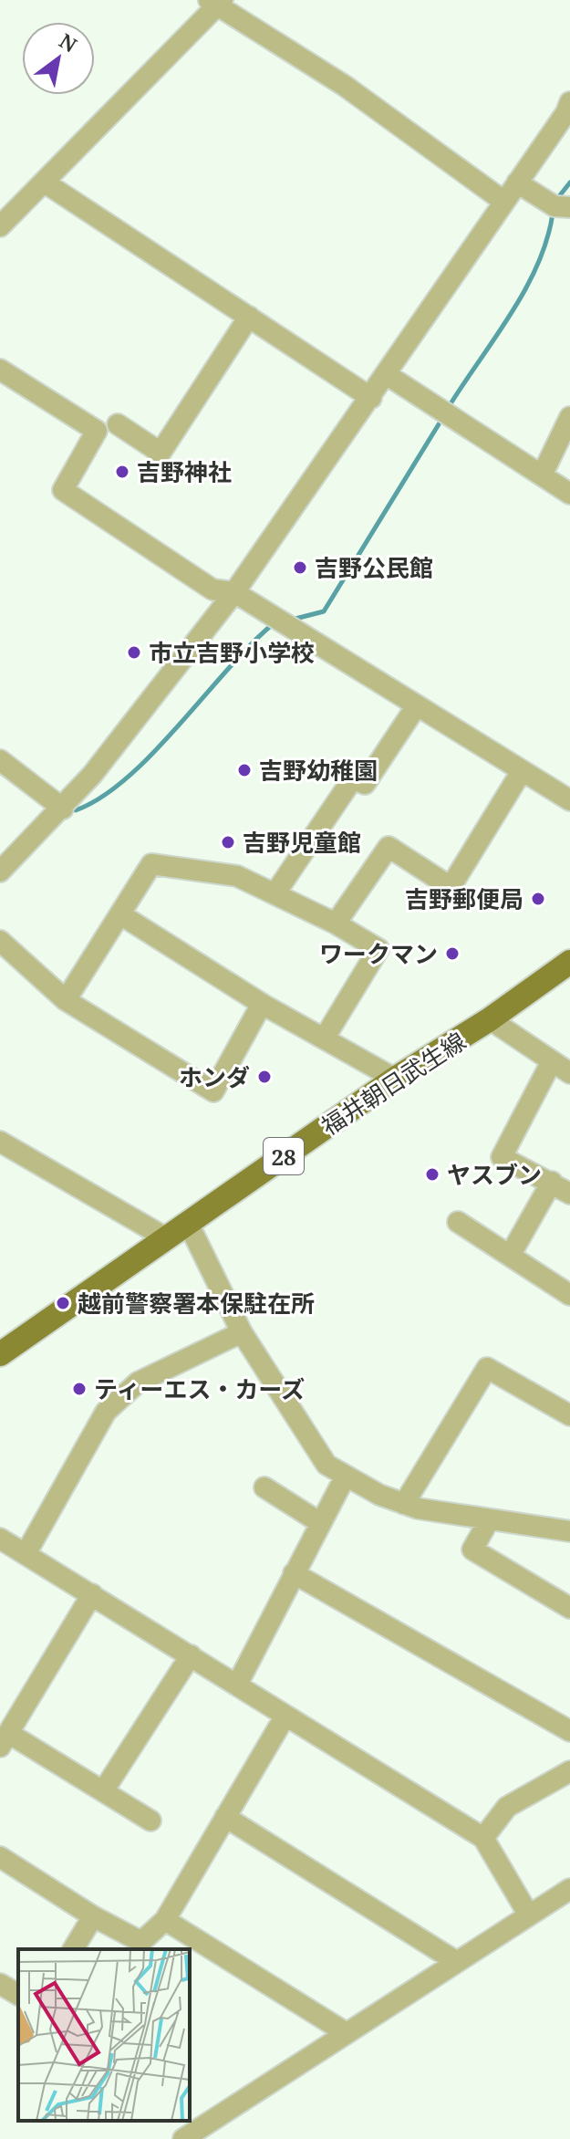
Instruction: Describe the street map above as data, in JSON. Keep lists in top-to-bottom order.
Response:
{
  "streets": {
    "main road": ["福井朝日武生線", "28"]
  },
  "places": [
    "吉野神社",
    "吉野公民館",
    "市立吉野小学校",
    "吉野幼稚園",
    "吉野児童館",
    "吉野郵便局",
    "ワークマン",
    "ホンダ",
    "ヤスブン",
    "越前警察署本保駐在所",
    "ティーエス・カーズ"
  ],
  "north": "top right"
}
